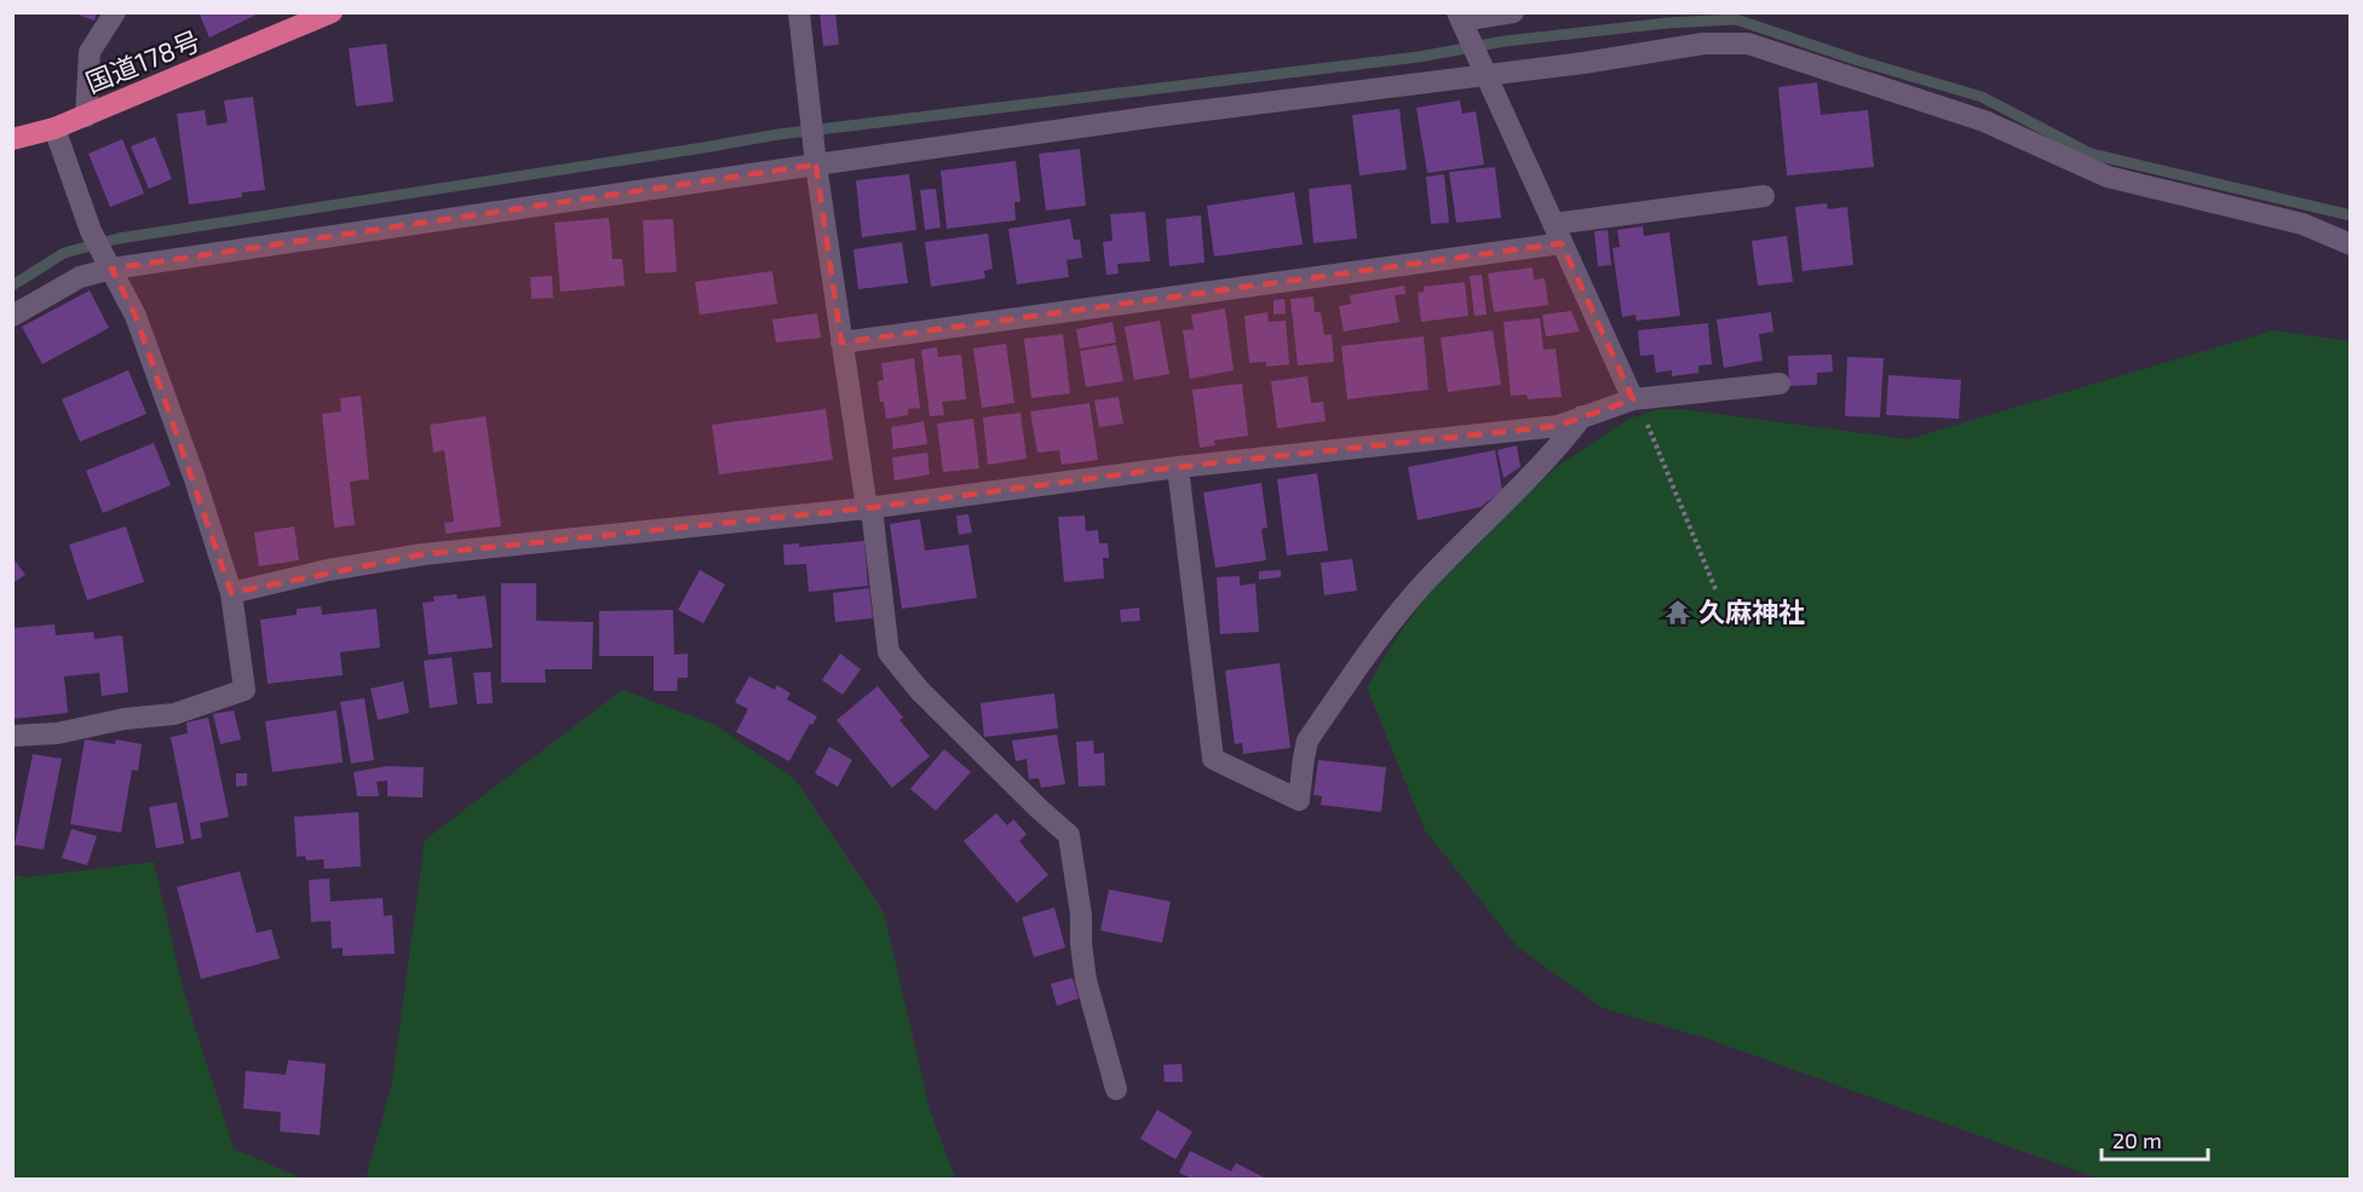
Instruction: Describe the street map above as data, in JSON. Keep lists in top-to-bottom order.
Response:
{
  "streets": {
    "highway": ["国道178号"]
  },
  "places": {
    "temple": ["久麻神社"]
  },
  "scale_bar": "20 m"
}
